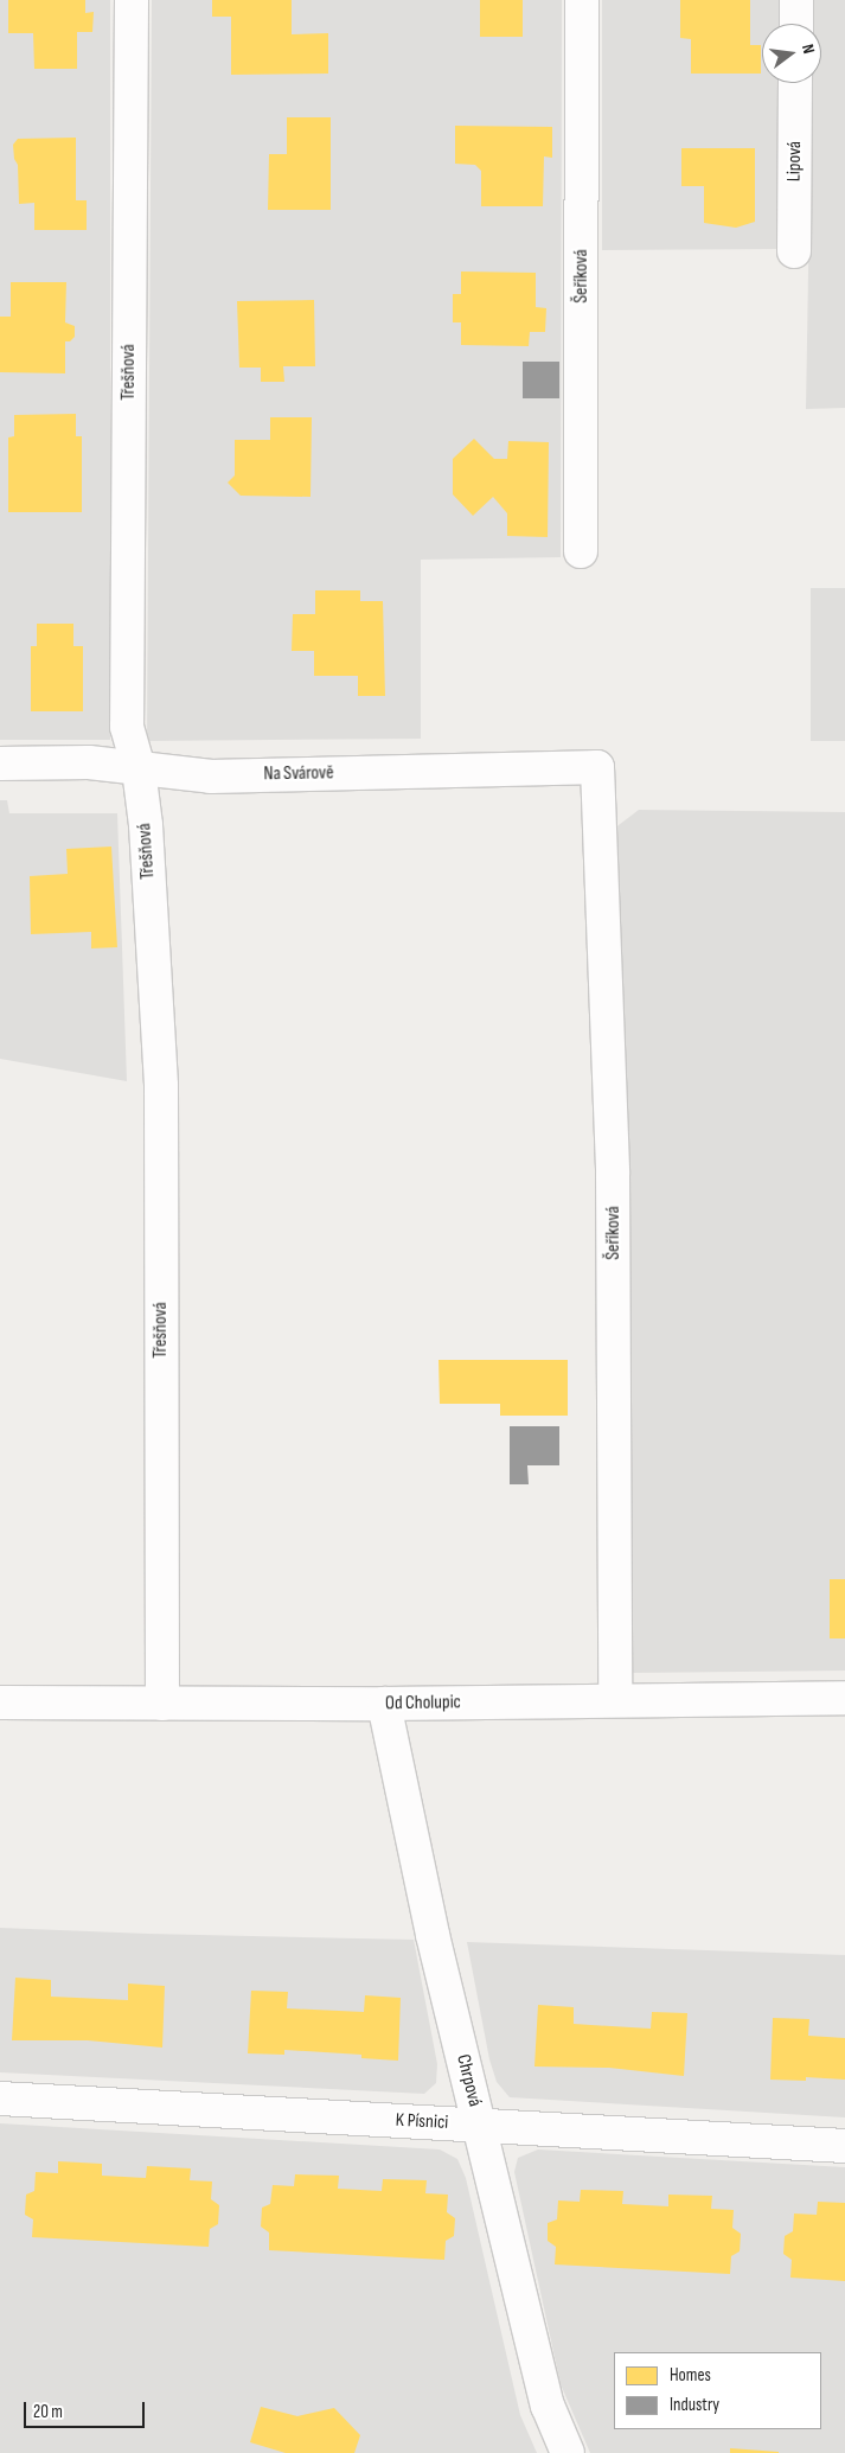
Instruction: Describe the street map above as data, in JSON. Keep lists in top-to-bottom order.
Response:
{
  "streets": {
    "street": [
      "Lipová",
      "Šeříková",
      "Třešňová",
      "Na Svárově",
      "Od Cholupic",
      "Chrpová",
      "K Písnici"
    ]
  },
  "crossings": [
    ["Šeříková", "Na Svárově"],
    ["Šeříková", "Od Cholupic"],
    ["Třešňová", "Na Svárově"],
    ["Třešňová", "Od Cholupic"],
    ["Od Cholupic", "Chrpová"],
    ["Chrpová", "K Písnici"]
  ],
  "legend": ["Homes", "Industry"],
  "scale_bar": "20 m",
  "north": "right"
}
